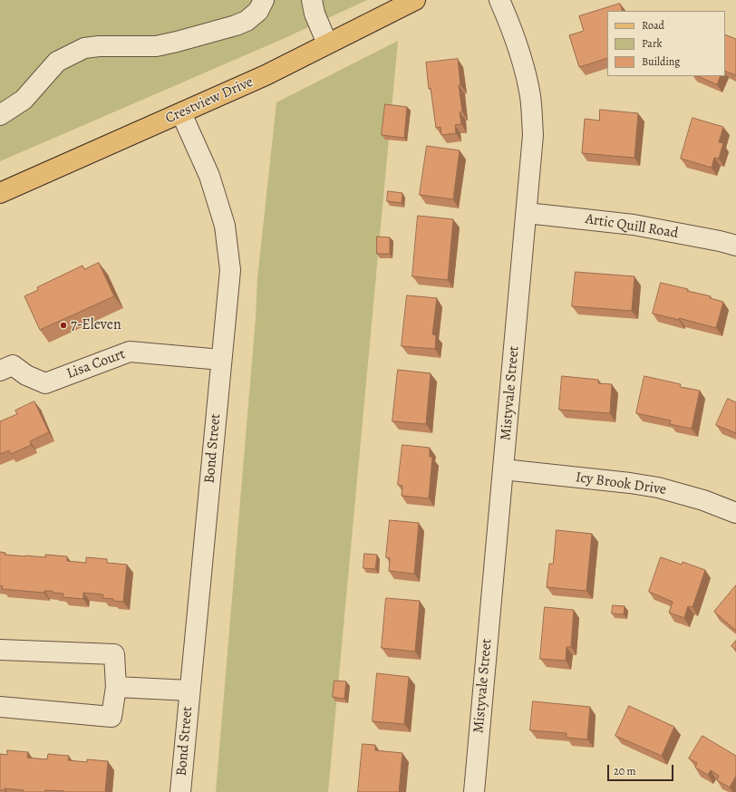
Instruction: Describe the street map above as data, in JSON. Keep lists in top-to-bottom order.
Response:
{
  "streets": {
    "main road": ["Crestview Drive"],
    "street": [
      "Artic Quill Road",
      "Lisa Court",
      "Mistyvale Street",
      "Bond Street",
      "Icy Brook Drive"
    ]
  },
  "crossings": [
    ["Crestview Drive", "Bond Street"],
    ["Artic Quill Road", "Mistyvale Street"],
    ["Lisa Court", "Bond Street"],
    ["Mistyvale Street", "Icy Brook Drive"]
  ],
  "places": ["7-Eleven"],
  "legend": ["Road", "Park", "Building"],
  "scale_bar": "20 m"
}
